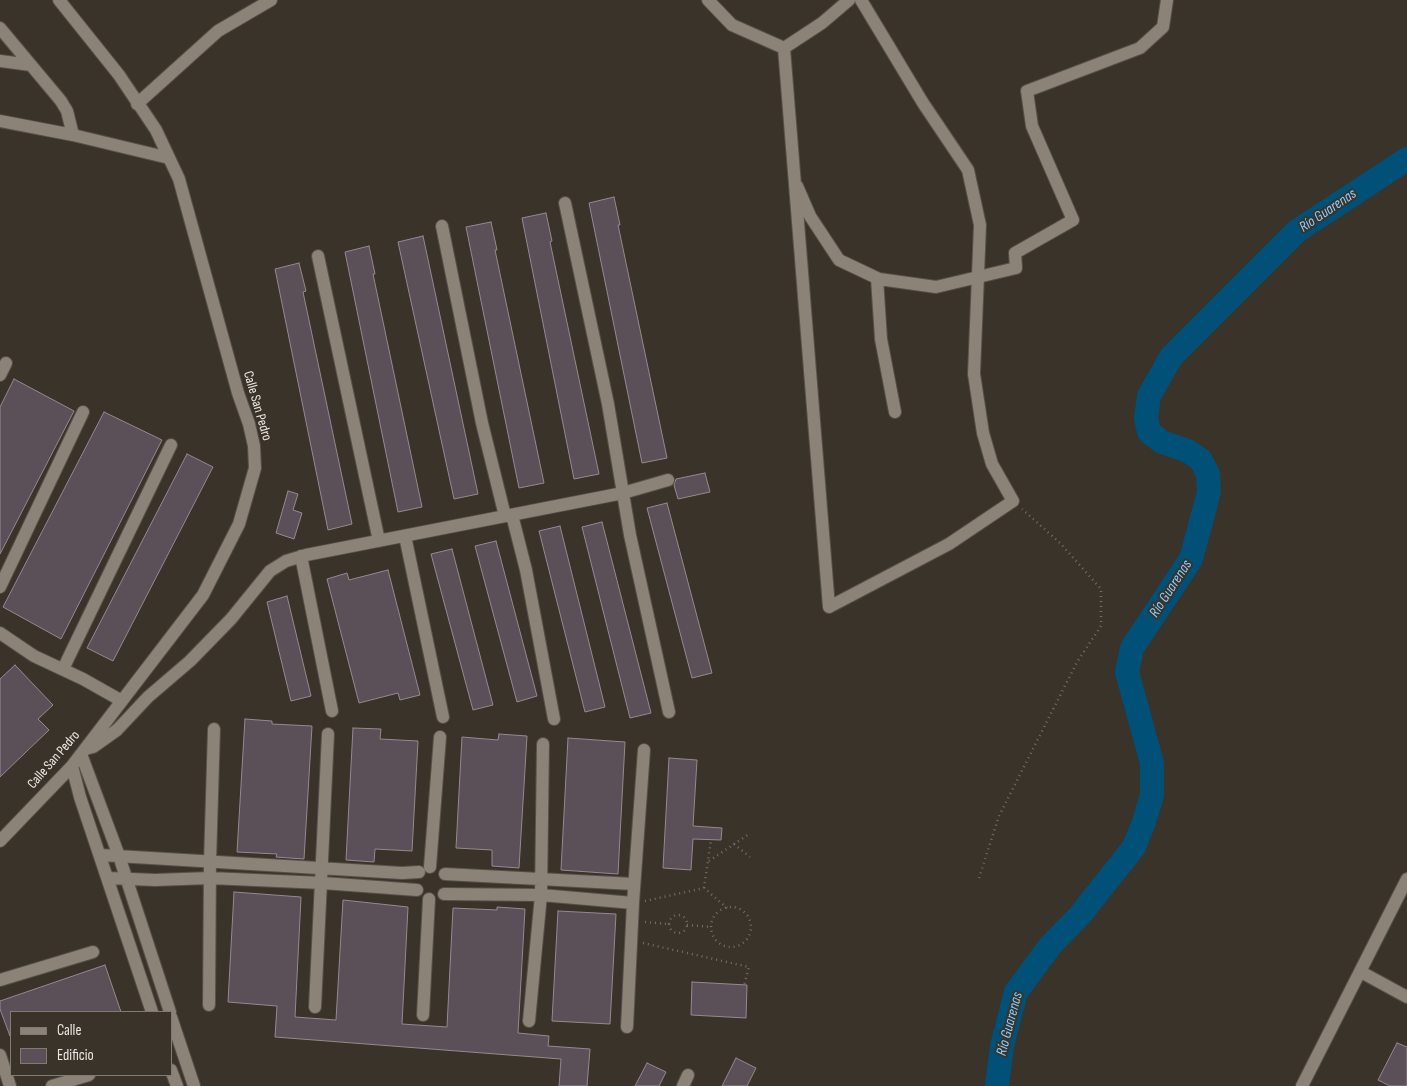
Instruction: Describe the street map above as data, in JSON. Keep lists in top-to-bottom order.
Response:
{
  "streets": {
    "street": ["Calle San Pedro"]
  },
  "water": ["Río Guarenas"],
  "legend": ["Calle", "Edificio"]
}
